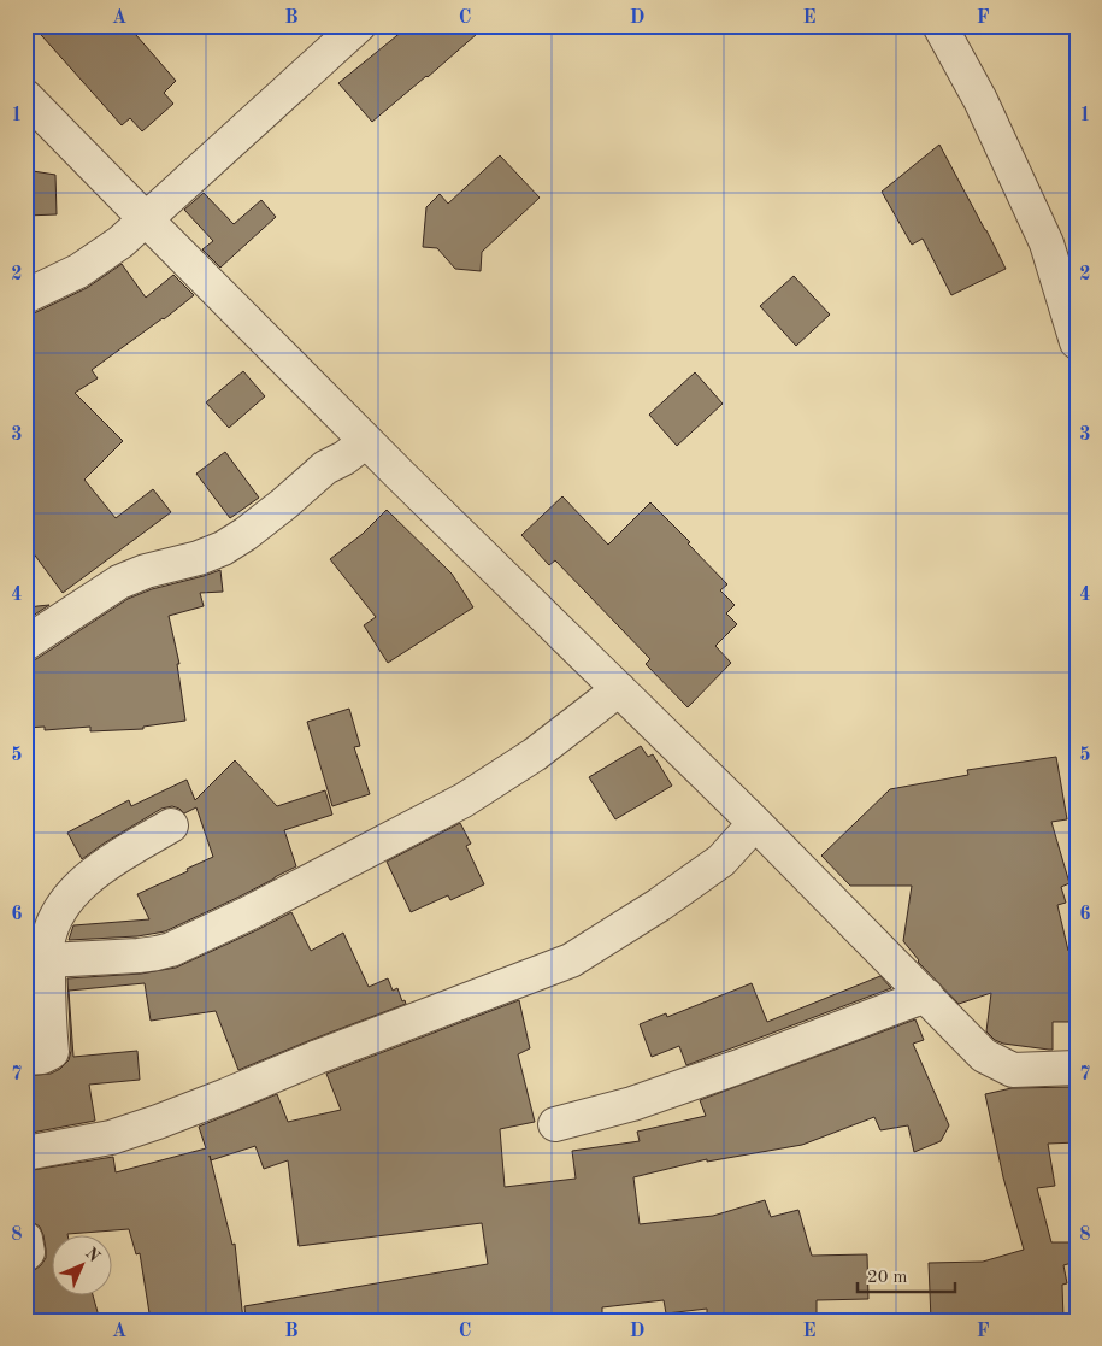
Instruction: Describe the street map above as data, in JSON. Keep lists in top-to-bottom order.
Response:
{
  "scale_bar": "20 m",
  "north": "top right",
  "grid": {
    "columns": [
      "A",
      "B",
      "C",
      "D",
      "E",
      "F"
    ],
    "rows": [
      "1",
      "2",
      "3",
      "4",
      "5",
      "6",
      "7",
      "8"
    ]
  }
}
